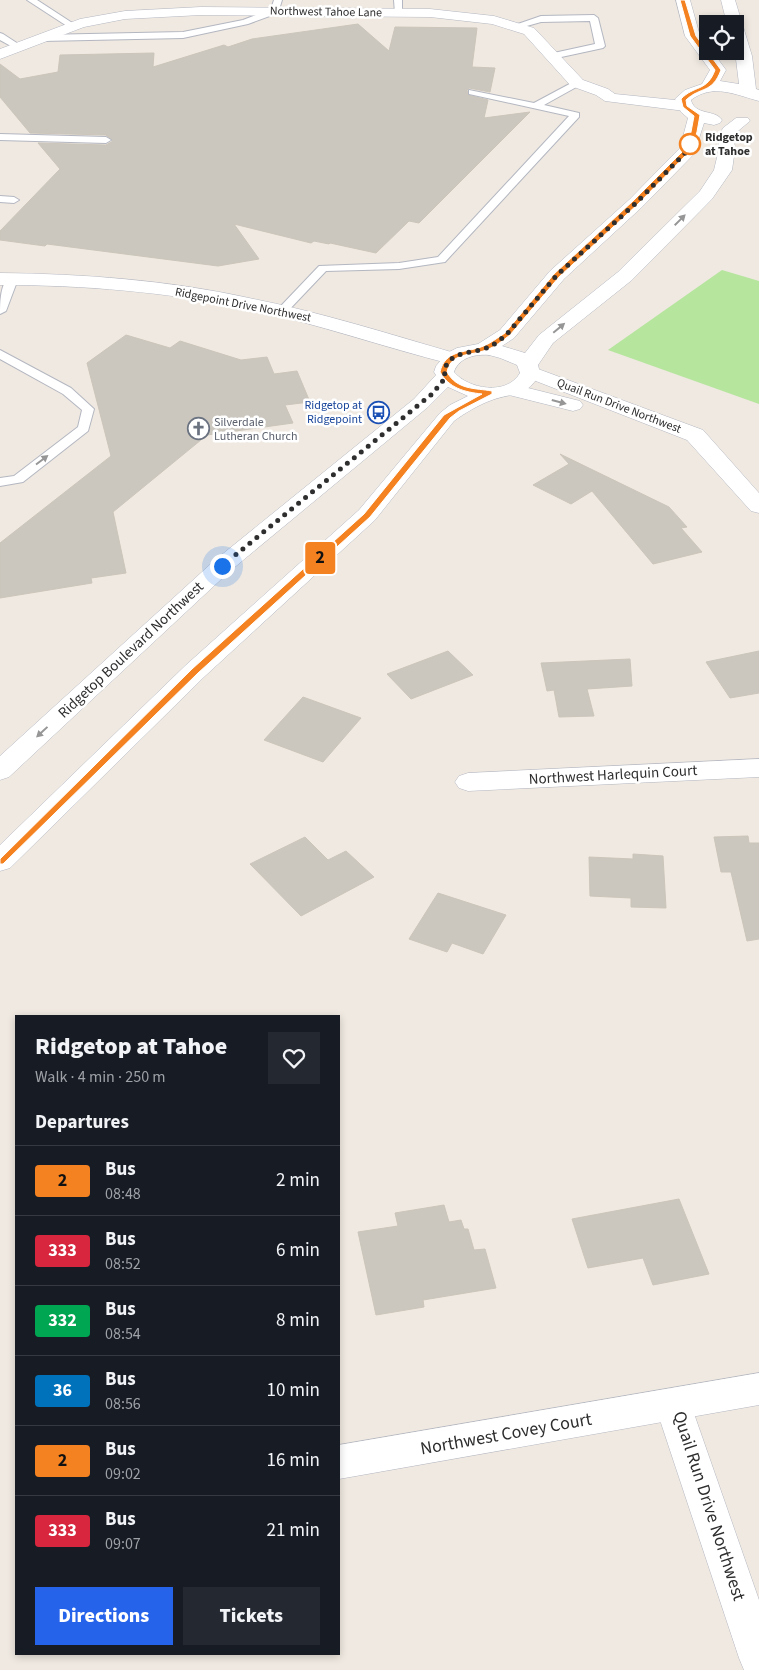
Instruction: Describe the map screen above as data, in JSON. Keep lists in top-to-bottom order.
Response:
{
  "streets": {
    "main road": [
      "Northwest Tahoe Lane",
      "Ridgepoint Drive Northwest",
      "Quail Run Drive Northwest",
      "Ridgetop Boulevard Northwest",
      "Northwest Harlequin Court",
      "Northwest Covey Court"
    ]
  },
  "crossings": [
    ["Ridgepoint Drive Northwest", "Quail Run Drive Northwest"],
    ["Ridgepoint Drive Northwest", "Ridgetop Boulevard Northwest"],
    ["Quail Run Drive Northwest", "Northwest Covey Court"]
  ],
  "places": {
    "other": ["Ridgetop at Tahoe"],
    "bus stop": ["Ridgetop at Ridgepoint"],
    "church": ["Silverdale Lutheran Church"]
  },
  "lines": ["bus line 2"],
  "page": {
    "on_map": "2",
    "heading": [
      ["Ridgetop at Tahoe", "Walk · 4 min · 250 m"],
      "Departures"
    ],
    "list": [
      {
        "mark": "2",
        "name": "Bus",
        "note": "08:48",
        "value": "2 min"
      },
      {
        "mark": "333",
        "name": "Bus",
        "note": "08:52",
        "value": "6 min"
      },
      {
        "mark": "332",
        "name": "Bus",
        "note": "08:54",
        "value": "8 min"
      },
      {
        "mark": "36",
        "name": "Bus",
        "note": "08:56",
        "value": "10 min"
      },
      {
        "mark": "2",
        "name": "Bus",
        "note": "09:02",
        "value": "16 min"
      },
      {
        "mark": "333",
        "name": "Bus",
        "note": "09:07",
        "value": "21 min"
      }
    ],
    "buttons": ["Directions", "Tickets"]
  }
}
